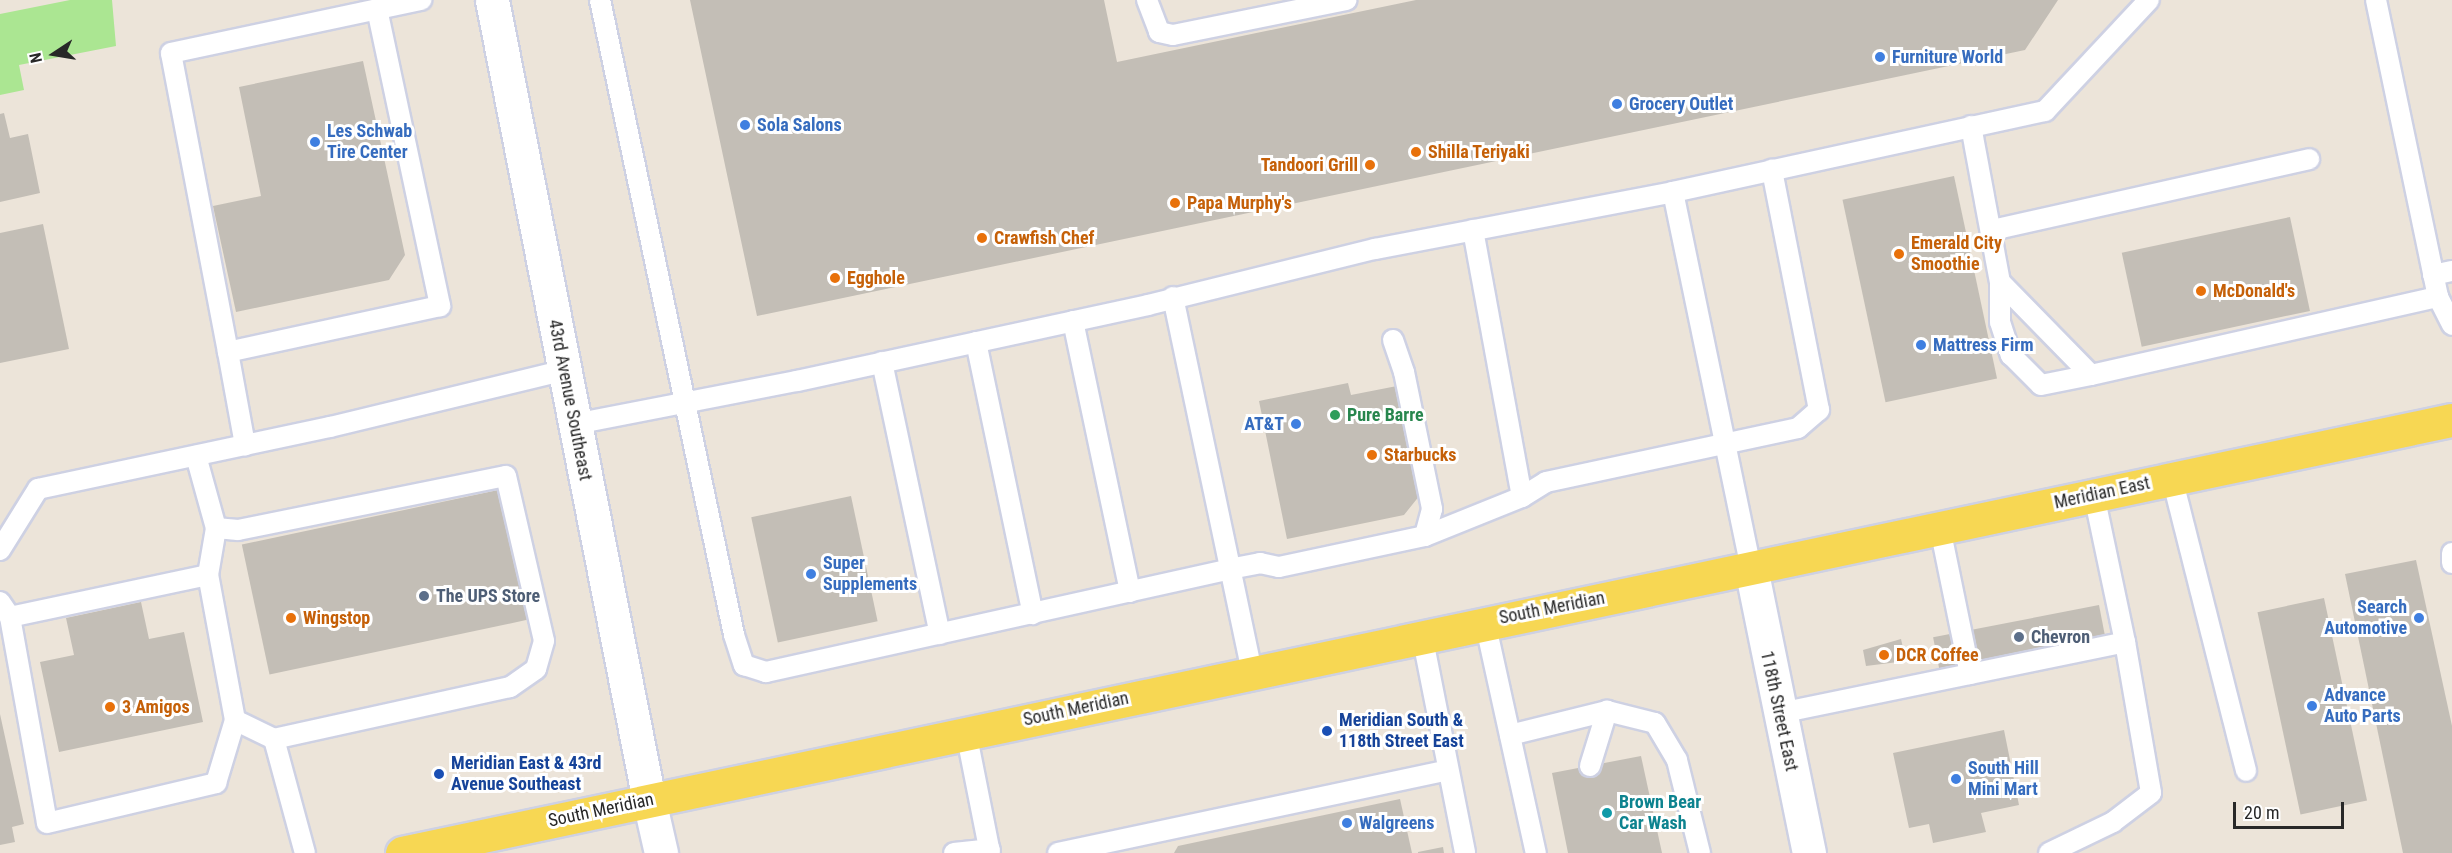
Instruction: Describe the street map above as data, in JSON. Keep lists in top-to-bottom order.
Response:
{
  "streets": {
    "main road": ["Meridian East", "South Meridian"],
    "street": ["43rd Avenue Southeast", "118th Street East"]
  },
  "crossings": [
    ["43rd Avenue Southeast", "South Meridian"],
    ["Meridian East", "South Meridian"],
    ["Meridian East", "118th Street East"],
    ["South Meridian", "118th Street East"]
  ],
  "places": [
    "Furniture World",
    "Grocery Outlet",
    "Sola Salons",
    "Les Schwab Tire Center",
    "Shilla Teriyaki",
    "Tandoori Grill",
    "Papa Murphy's",
    "Crawfish Chef",
    "Emerald City Smoothie",
    "Egghole",
    "McDonald's",
    "Mattress Firm",
    "Pure Barre",
    "AT&T",
    "Starbucks",
    "Super Supplements",
    "The UPS Store",
    "Wingstop",
    "Search Automotive",
    "Chevron",
    "DCR Coffee",
    "Advance Auto Parts",
    "3 Amigos",
    "Meridian South & 118th Street East",
    "Meridian East & 43rd Avenue Southeast",
    "South Hill Mini Mart",
    "Brown Bear Car Wash",
    "Walgreens"
  ],
  "scale_bar": "20 m",
  "north": "left"
}
